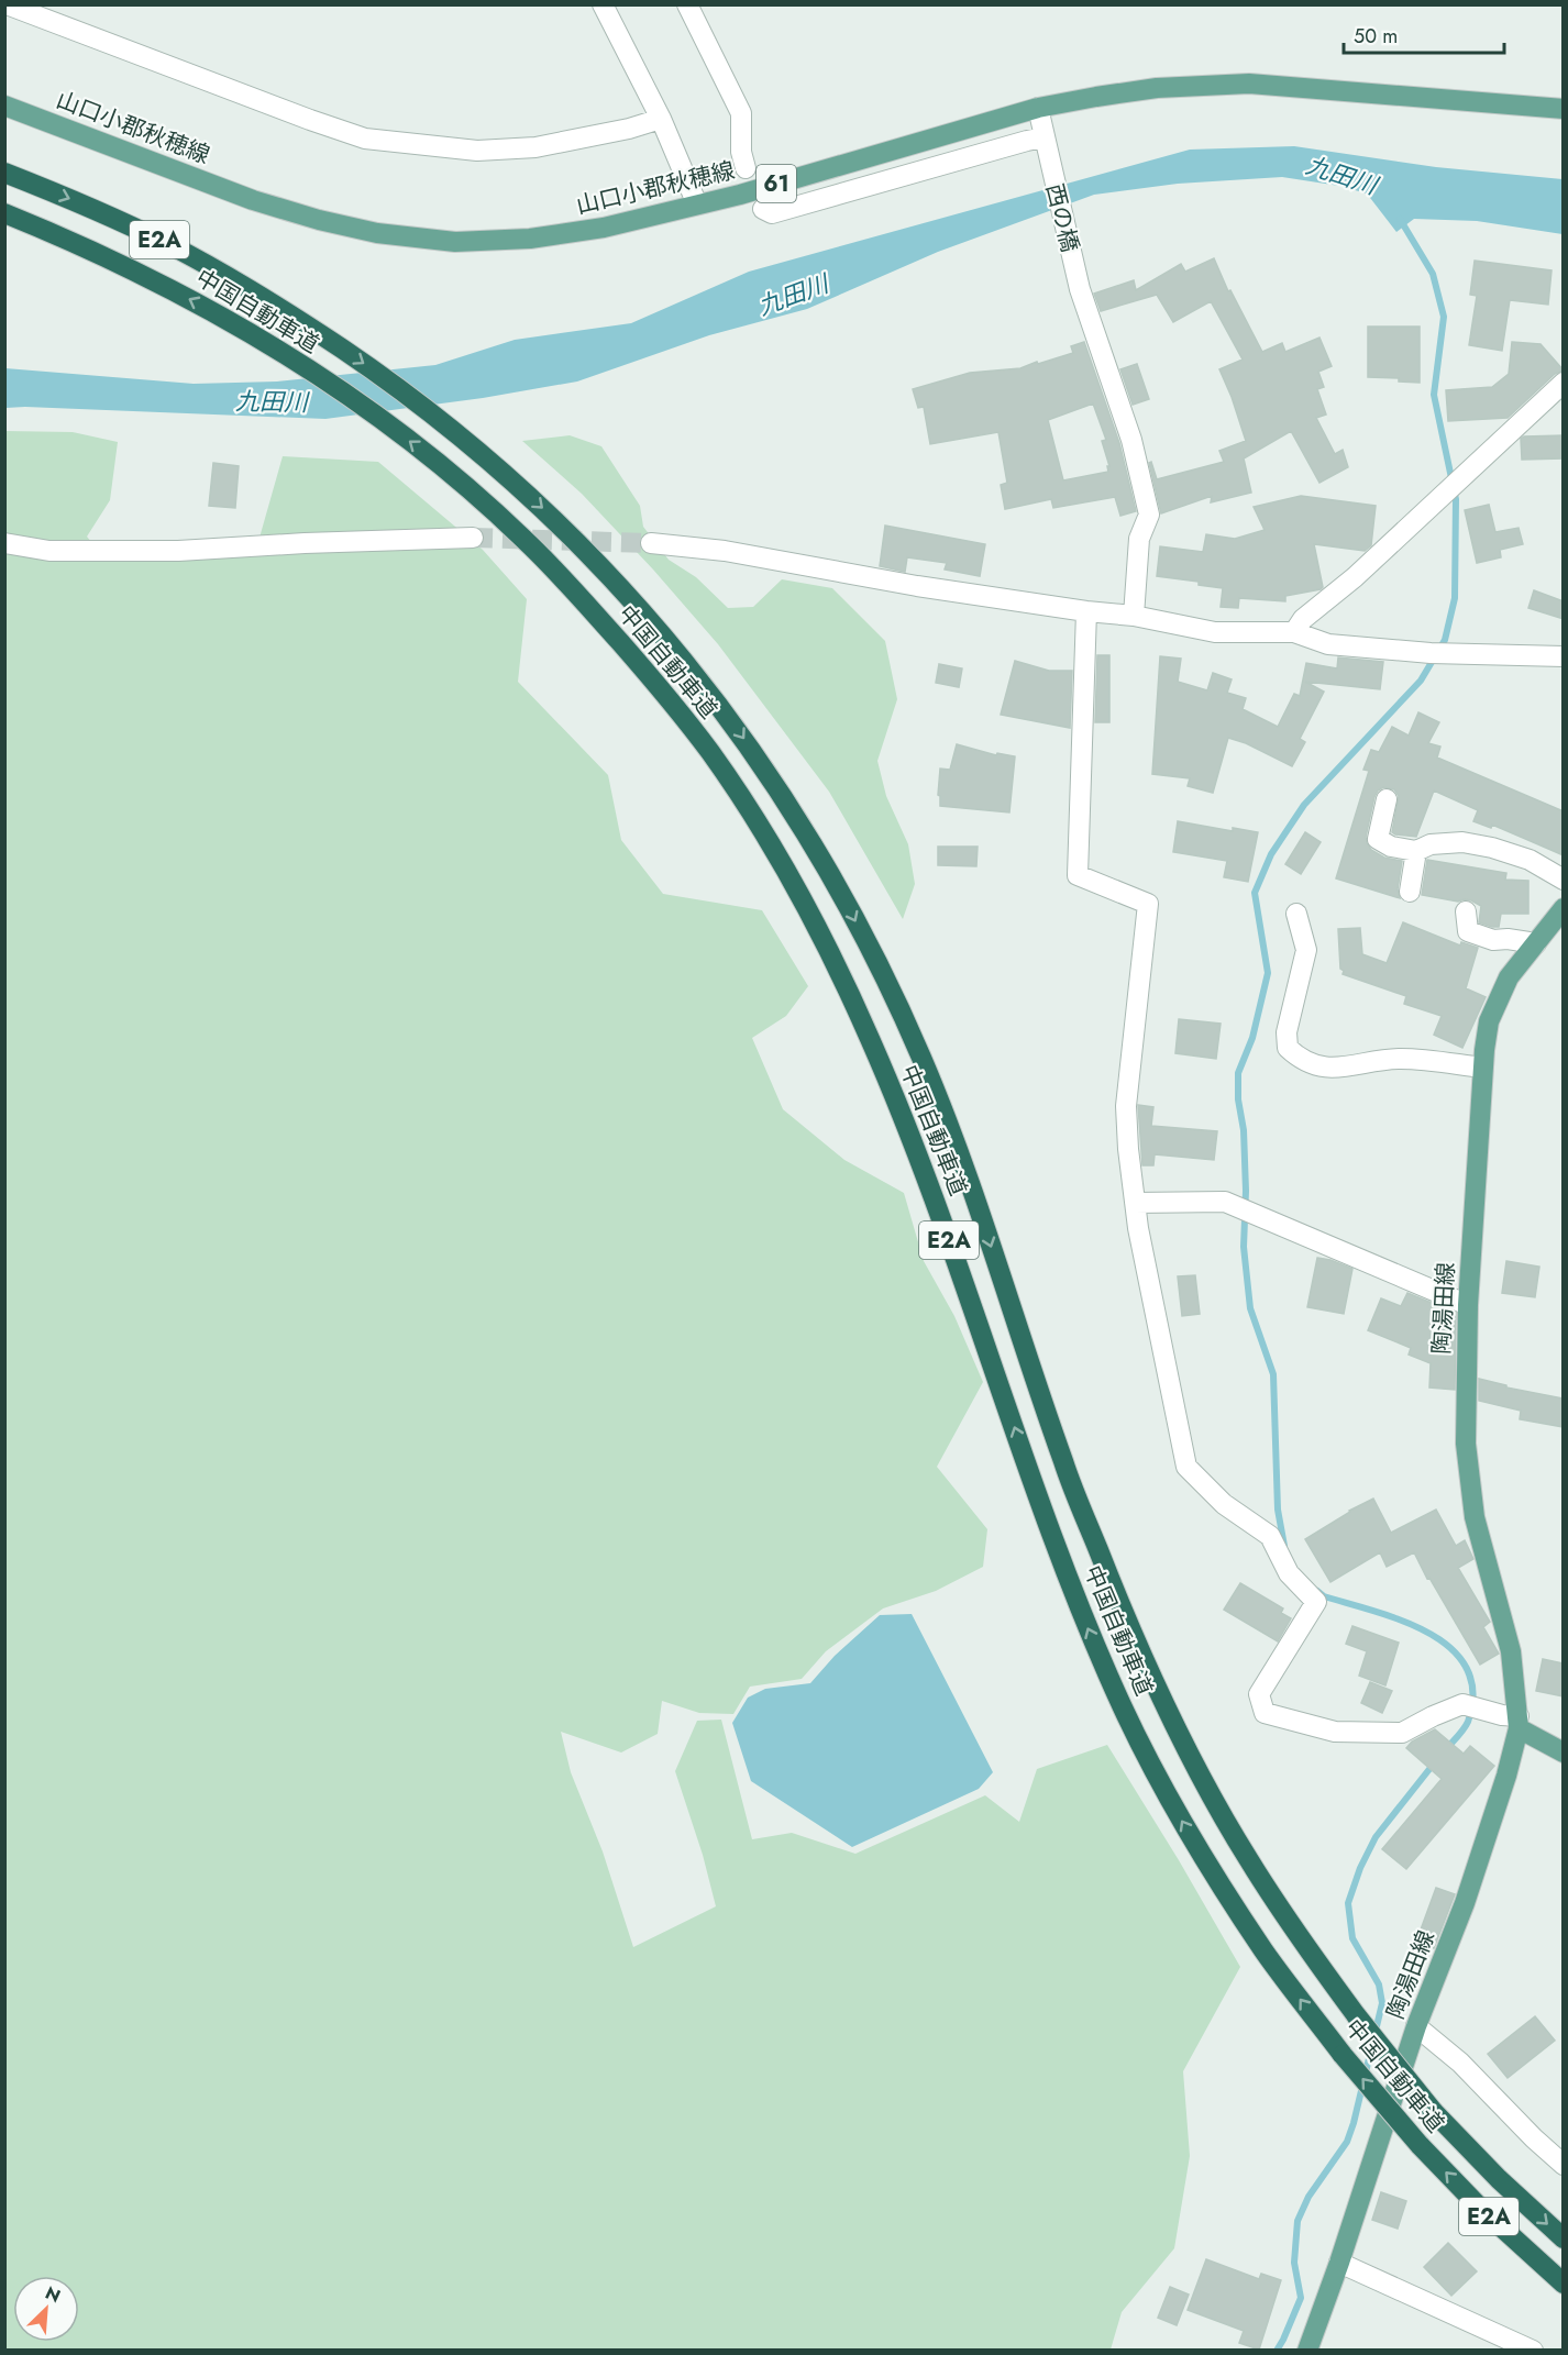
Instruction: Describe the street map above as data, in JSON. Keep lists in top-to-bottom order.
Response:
{
  "streets": {
    "highway": ["E2A", "中国自動車道"],
    "main road": ["山口小郡秋穂線", "61", "陶湯田線"],
    "street": ["西の橋"]
  },
  "crossings": [
    ["山口小郡秋穂線", "西の橋"]
  ],
  "water": ["九田川"],
  "scale_bar": "50 m",
  "north": "top right"
}
